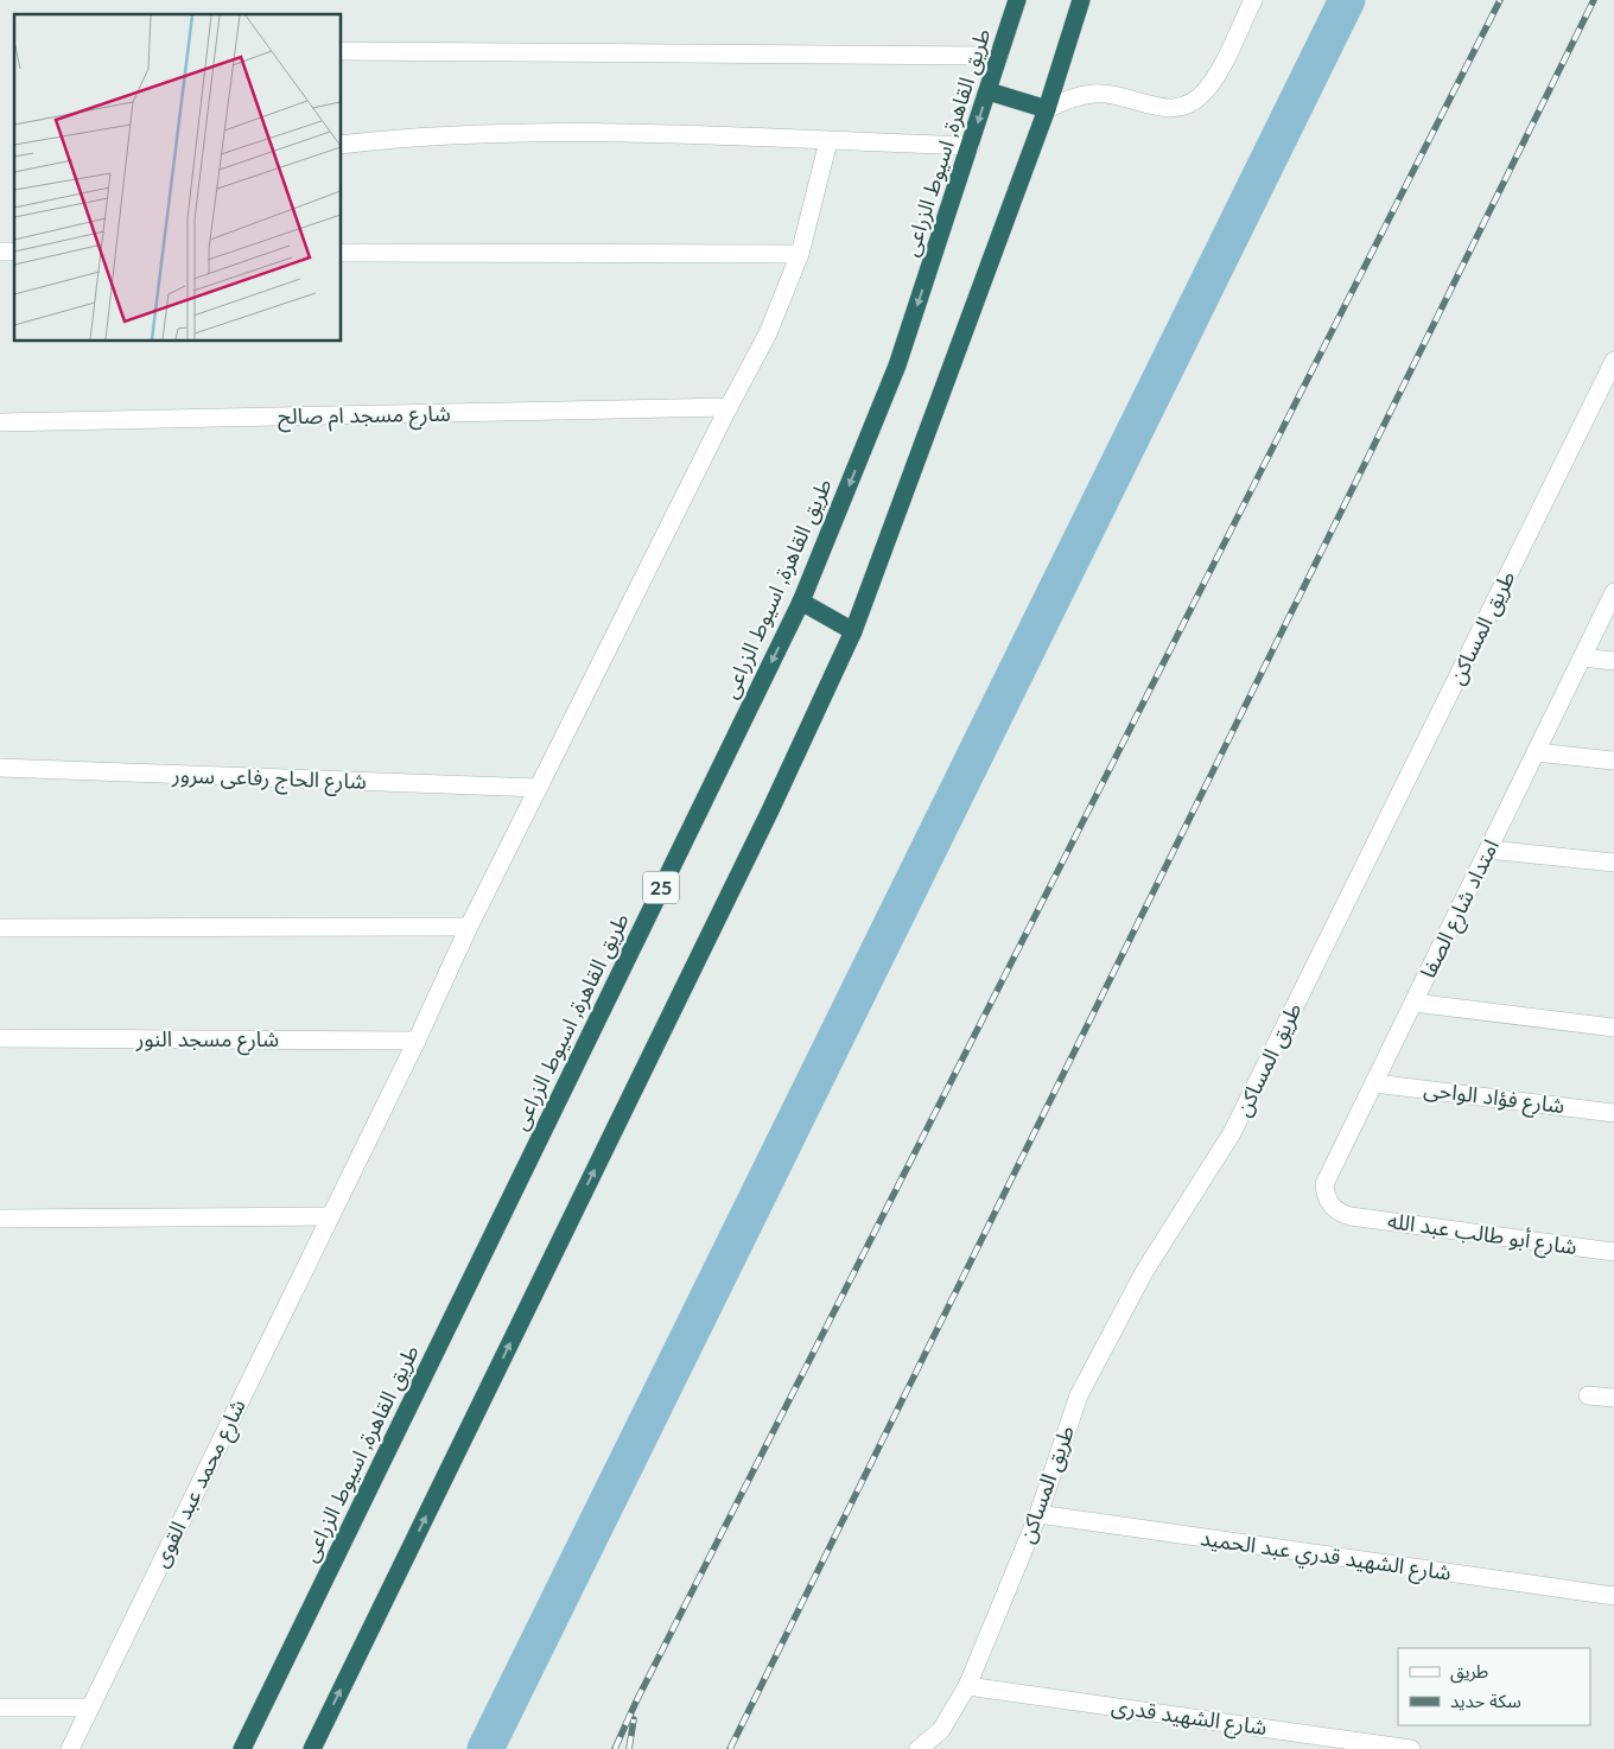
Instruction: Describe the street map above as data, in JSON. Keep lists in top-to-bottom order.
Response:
{
  "streets": {
    "highway": ["طريق القاهرة, اسيوط الزراعى", "25"],
    "street": [
      "شارع مسجد ام صالح",
      "طريق المساكن",
      "شارع الحاج رفاعى سرور",
      "امتداد شارع الصفا",
      "شارع مسجد النور",
      "شارع فؤاد الواحى",
      "شارع أبو طالب عبد الله",
      "شارع محمد عبد القوى",
      "شارع الشهيد قدري عبد الحميد",
      "شارع الشهيد قدرى"
    ]
  },
  "crossings": [
    ["شارع مسجد ام صالح", "شارع محمد عبد القوى"],
    ["طريق المساكن", "شارع الشهيد قدري عبد الحميد"],
    ["طريق المساكن", "شارع الشهيد قدرى"],
    ["شارع الحاج رفاعى سرور", "شارع محمد عبد القوى"],
    ["امتداد شارع الصفا", "شارع فؤاد الواحى"],
    ["امتداد شارع الصفا", "شارع أبو طالب عبد الله"],
    ["شارع مسجد النور", "شارع محمد عبد القوى"]
  ],
  "legend": ["طريق", "سكة حديد"]
}
